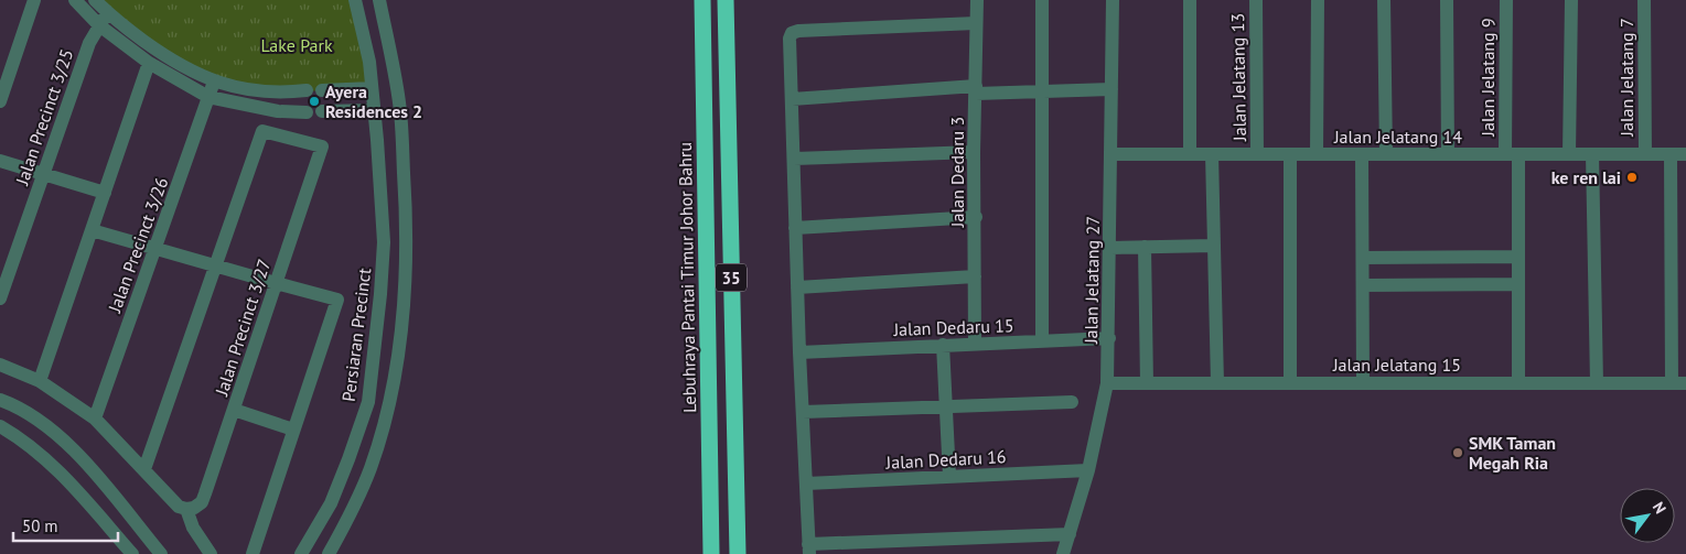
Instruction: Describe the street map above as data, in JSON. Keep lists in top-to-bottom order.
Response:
{
  "streets": {
    "highway": ["Lebuhraya Pantai Timur Johor Bahru", "35"],
    "street": [
      "Jalan Jelatang 13",
      "Jalan Jelatang 9",
      "Jalan Jelatang 7",
      "Jalan Precinct 3/25",
      "Jalan Jelatang 14",
      "Jalan Dedaru 3",
      "Jalan Precinct 3/26",
      "Jalan Jelatang 27",
      "Jalan Precinct 3/27",
      "Jalan Dedaru 15",
      "Persiaran Precinct",
      "Jalan Jelatang 15",
      "Jalan Dedaru 16"
    ]
  },
  "crossings": [
    ["Jalan Jelatang 13", "Jalan Jelatang 14"],
    ["Jalan Jelatang 9", "Jalan Jelatang 14"],
    ["Jalan Jelatang 9", "Jalan Jelatang 15"],
    ["Jalan Jelatang 7", "Jalan Jelatang 14"],
    ["Jalan Jelatang 14", "Jalan Jelatang 27"],
    ["Jalan Dedaru 3", "Jalan Dedaru 15"],
    ["Jalan Jelatang 27", "Jalan Dedaru 15"],
    ["Jalan Jelatang 27", "Jalan Jelatang 15"],
    ["Jalan Jelatang 27", "Jalan Dedaru 16"]
  ],
  "parks": ["Lake Park"],
  "places": ["Ayera Residences 2", "ke ren lai", "SMK Taman Megah Ria"],
  "scale_bar": "50 m",
  "north": "top right"
}
